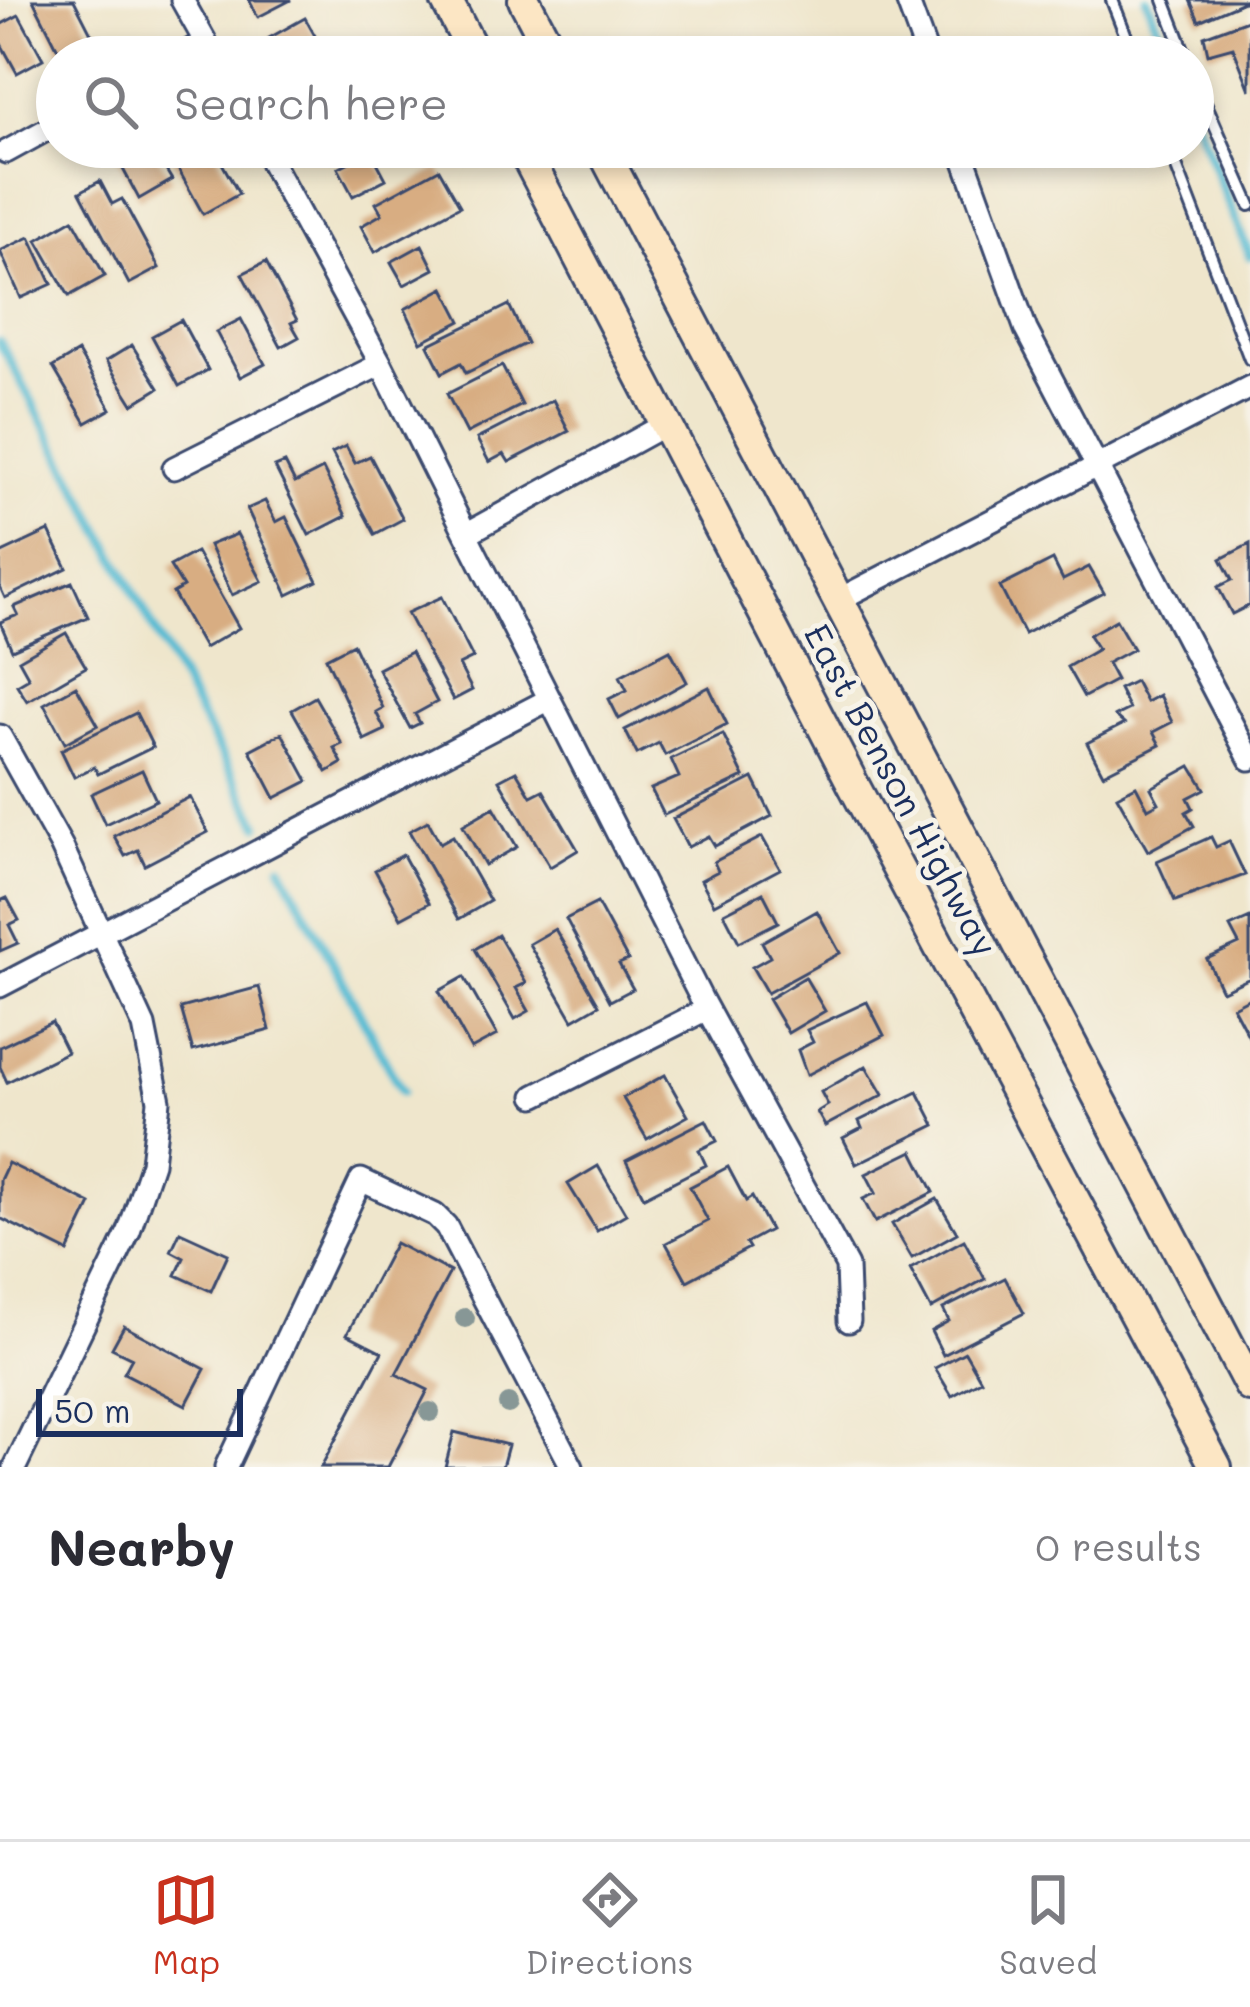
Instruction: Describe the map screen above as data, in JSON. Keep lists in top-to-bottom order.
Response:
{
  "streets": {
    "main road": ["East Benson Highway"]
  },
  "scale_bar": "50 m",
  "page": {
    "search": "Search here",
    "scale": "50 m",
    "heading": ["Nearby", "0 results"],
    "nav": ["Map", "Directions", "Saved"]
  }
}
